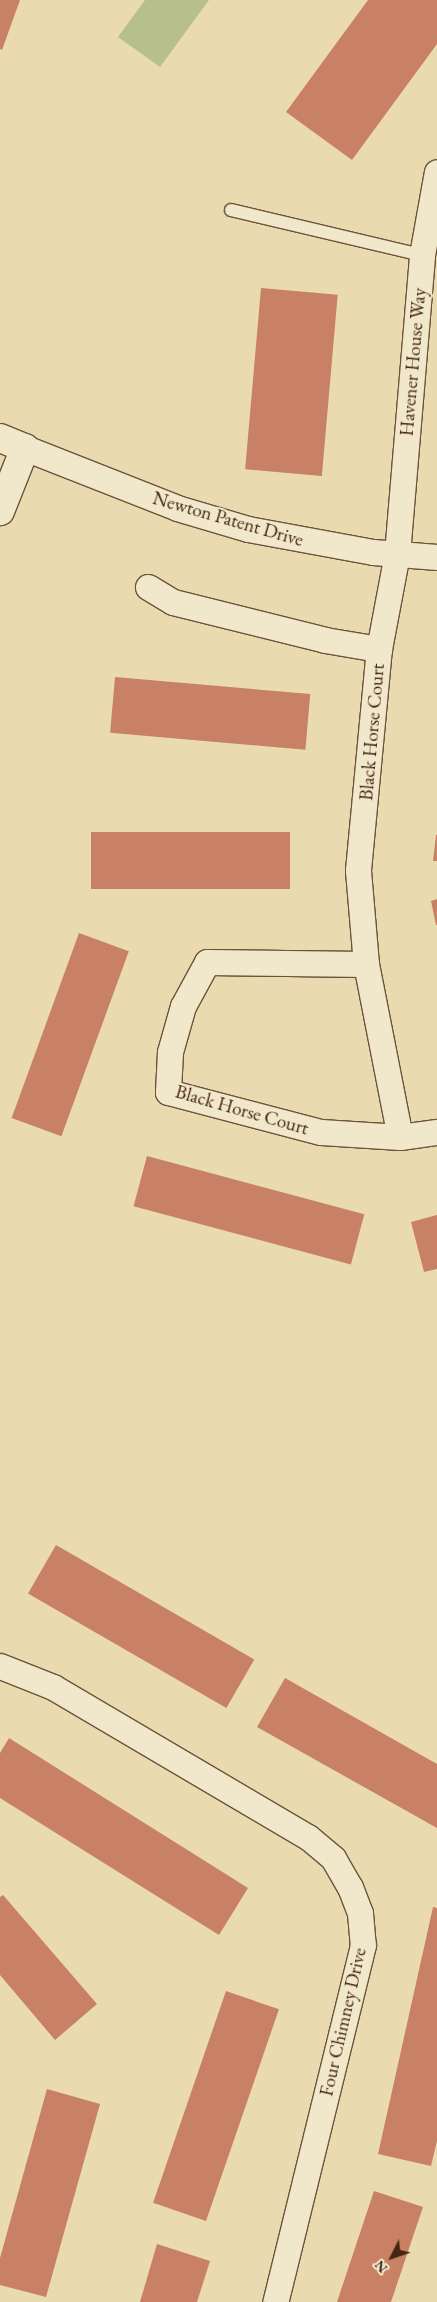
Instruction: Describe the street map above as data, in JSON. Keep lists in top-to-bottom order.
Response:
{
  "streets": {
    "street": [
      "Havener House Way",
      "Newton Patent Drive",
      "Black Horse Court",
      "Four Chimney Drive"
    ]
  },
  "crossings": [
    ["Havener House Way", "Newton Patent Drive"],
    ["Havener House Way", "Black Horse Court"],
    ["Newton Patent Drive", "Black Horse Court"]
  ],
  "north": "bottom left"
}
